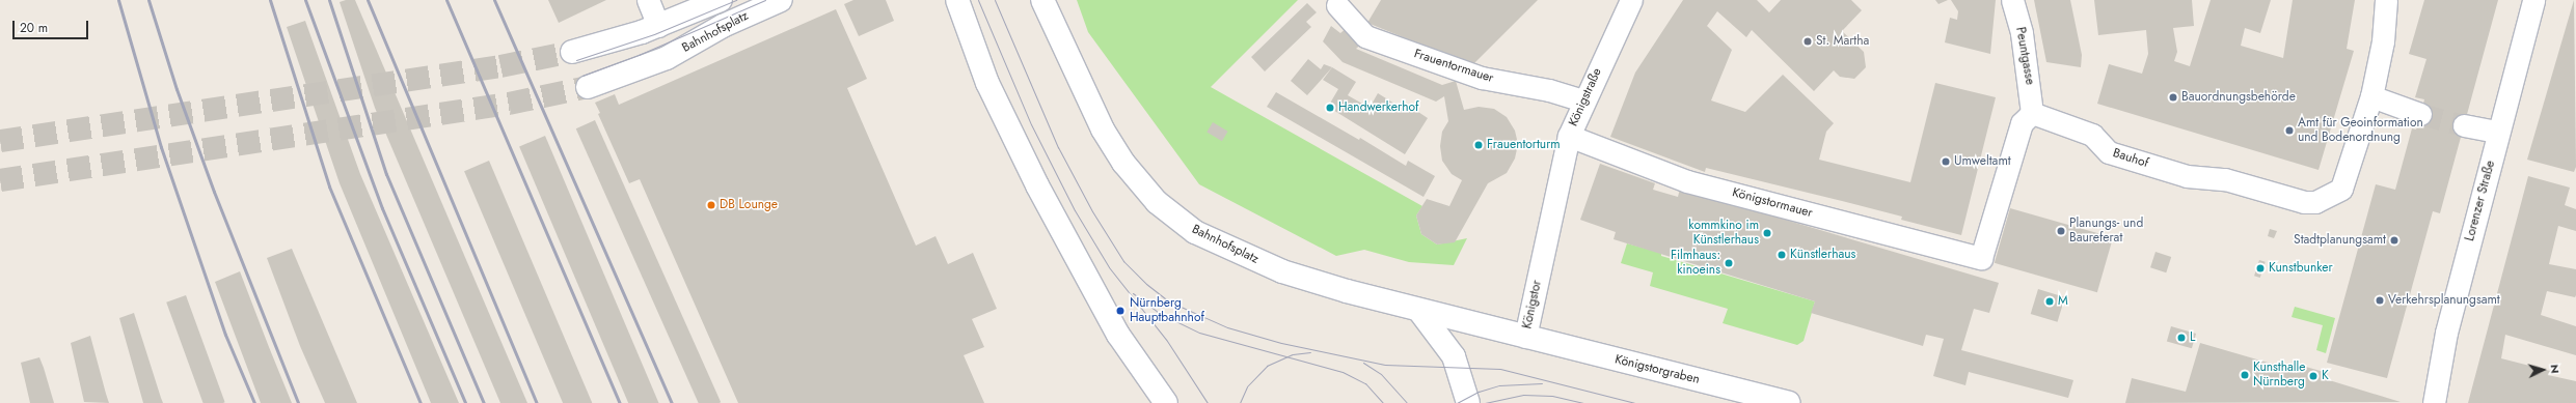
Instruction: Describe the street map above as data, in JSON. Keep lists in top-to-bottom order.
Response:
{
  "streets": {
    "main road": ["Bahnhofsplatz", "Königstorgraben"],
    "street": [
      "Peuntgasse",
      "Frauentormauer",
      "Königstraße",
      "Bauhof",
      "Lorenzer Straße",
      "Königstormauer",
      "Königstor"
    ]
  },
  "crossings": [
    ["Bahnhofsplatz", "Königstor"],
    ["Bahnhofsplatz", "Königstorgraben"],
    ["Peuntgasse", "Bauhof"],
    ["Peuntgasse", "Königstormauer"],
    ["Frauentormauer", "Königstraße"],
    ["Königstraße", "Königstormauer"],
    ["Königstraße", "Königstor"],
    ["Bauhof", "Königstormauer"],
    ["Königstor", "Königstorgraben"]
  ],
  "places": [
    "St. Martha",
    "Bauordnungsbehörde",
    "Handwerkerhof",
    "Amt für Geoinformation und Bodenordnung",
    "Frauentorturm",
    "Umweltamt",
    "DB Lounge",
    "Planungs- und Baureferat",
    "kommkino im Künstlerhaus",
    "Stadtplanungsamt",
    "Künstlerhaus",
    "Filmhaus: kinoeins",
    "Kunstbunker",
    "Verkehrsplanungsamt",
    "M",
    "Nürnberg Hauptbahnhof",
    "L",
    "Kunsthalle Nürnberg",
    "K"
  ],
  "scale_bar": "20 m",
  "north": "right"
}
